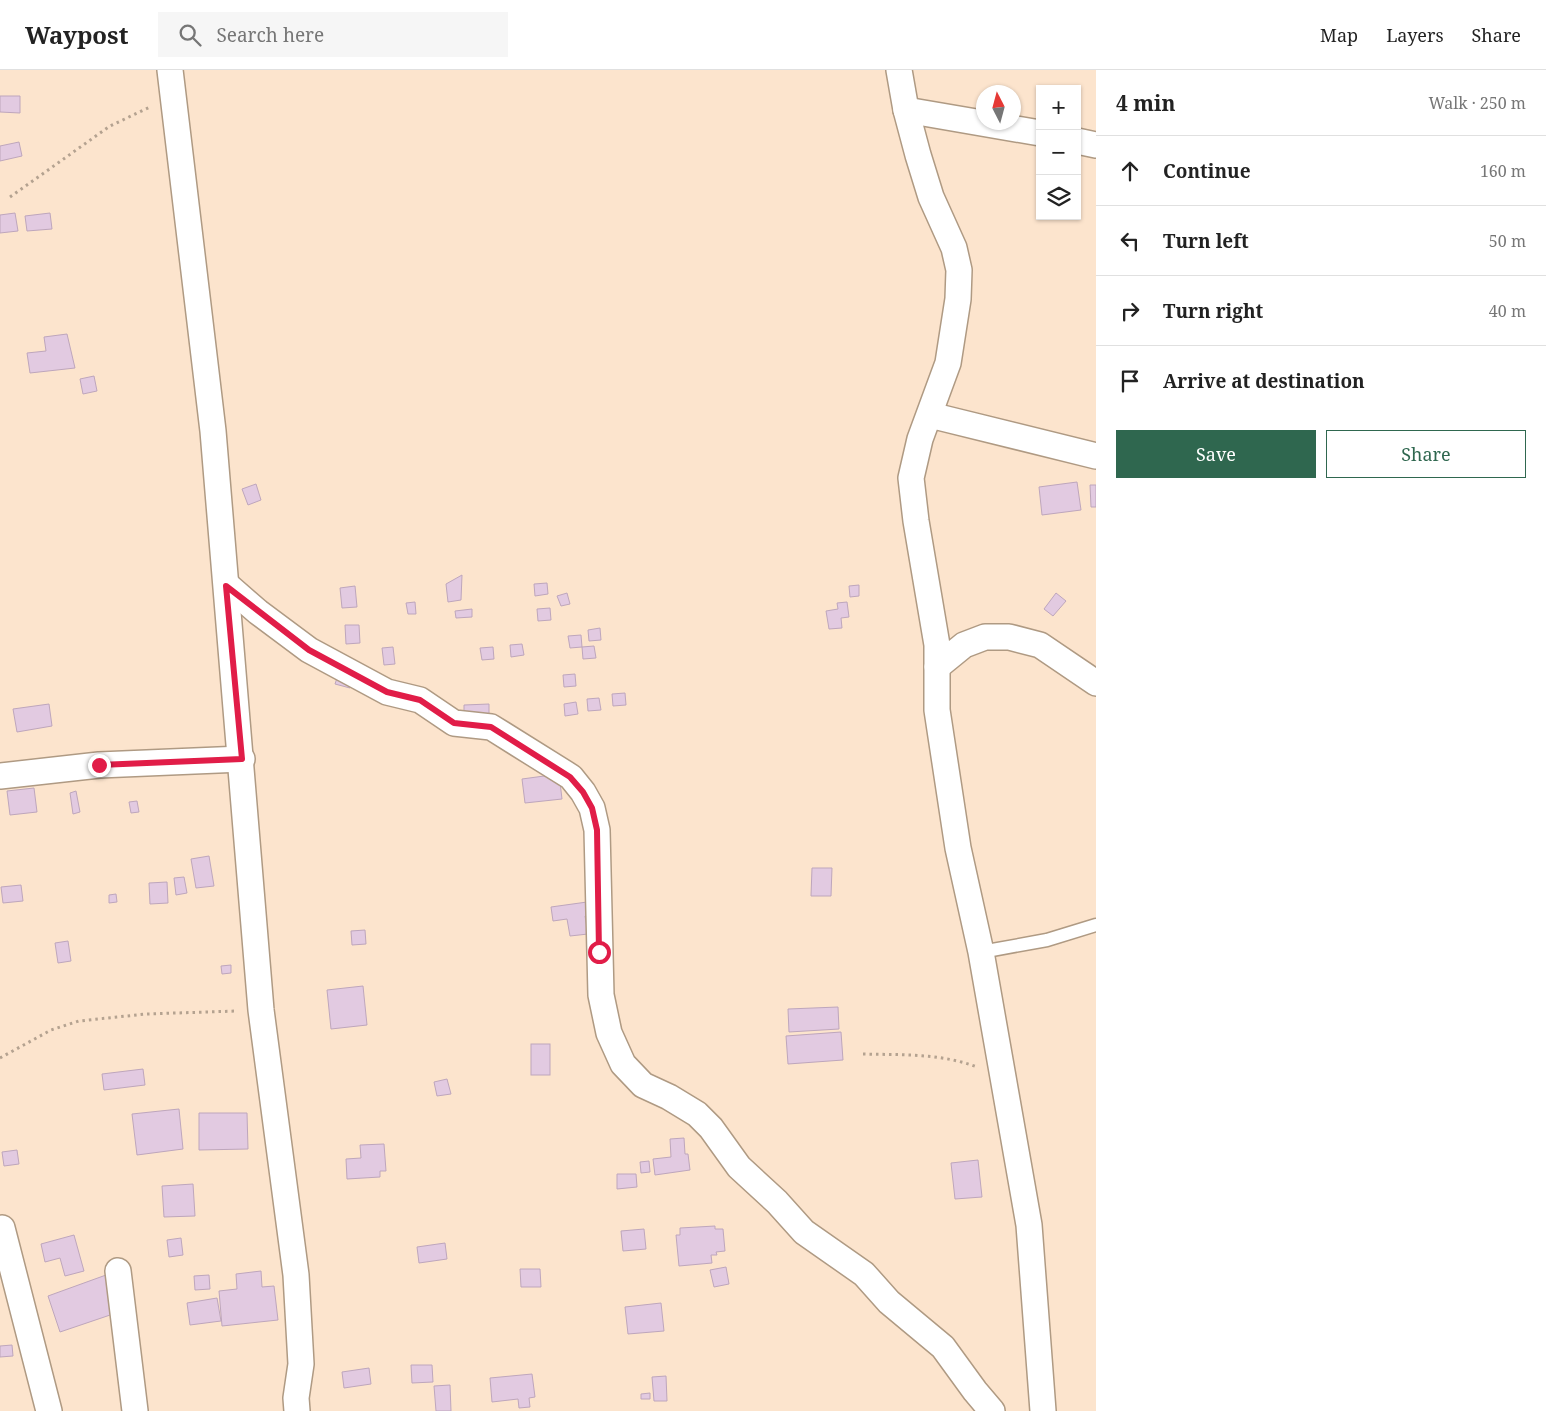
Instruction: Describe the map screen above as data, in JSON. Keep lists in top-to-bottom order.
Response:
{
  "north": "top",
  "page": {
    "header": "Waypost",
    "search": "Search here",
    "nav": ["Map", "Layers", "Share"],
    "heading": ["4 min", "Walk · 250 m"],
    "map_buttons": ["+", "−"],
    "list": [
      ["Continue", "160 m"],
      ["Turn left", "50 m"],
      ["Turn right", "40 m"],
      "Arrive at destination"
    ],
    "buttons": ["Save", "Share"]
  }
}
